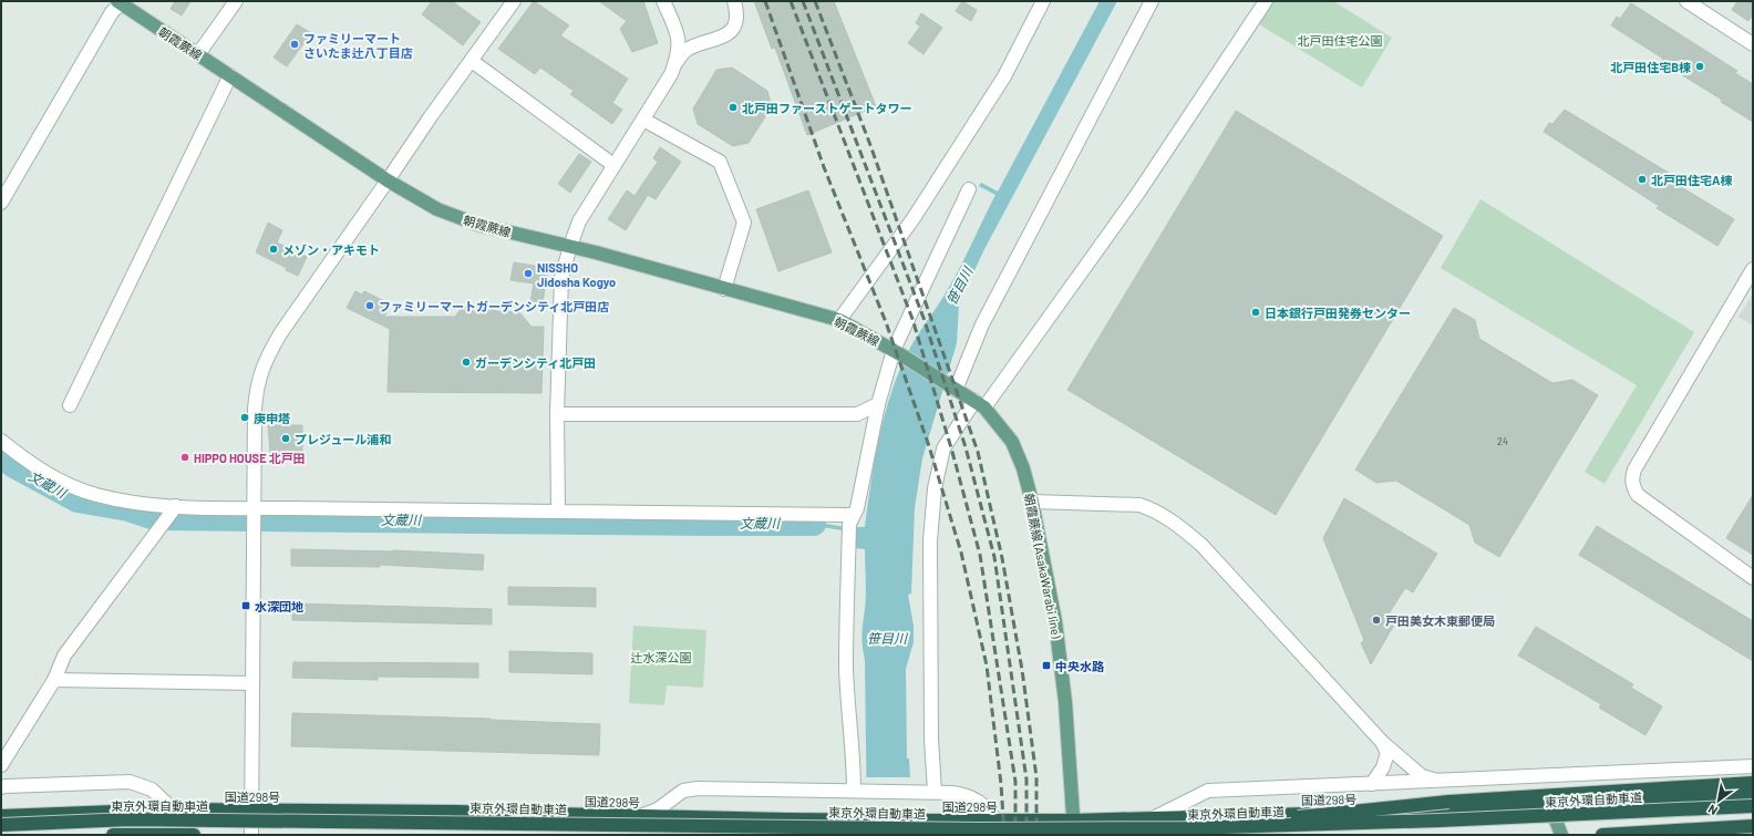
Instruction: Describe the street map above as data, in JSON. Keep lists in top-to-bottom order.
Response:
{
  "streets": {
    "highway": ["国道298号", "東京外環自動車道"],
    "main road": ["朝霞蕨線", "朝霞蕨線 (AsakaWarabi line)"]
  },
  "crossings": [
    ["朝霞蕨線", "朝霞蕨線 (AsakaWarabi line)"],
    ["朝霞蕨線 (AsakaWarabi line)", "国道298号"]
  ],
  "water": ["笹目川", "文蔵川"],
  "parks": ["北戸田住宅公園", "辻水深公園"],
  "places": {
    "other": [
      "ファミリーマート さいたま辻八丁目店",
      "北戸田住宅B棟",
      "北戸田ファーストゲートタワー",
      "北戸田住宅A棟",
      "メゾン・アキモト",
      "NISSHO Jidosha Kogyo",
      "ファミリーマートガーデンシティ北戸田店",
      "日本銀行戸田発券センター",
      "ガーデンシティ北戸田",
      "庚申塔",
      "プレジュール浦和",
      "HIPPO HOUSE 北戸田",
      "戸田美女木東郵便局"
    ],
    "transit": ["水深団地", "中央水路"]
  },
  "house_numbers": ["24"],
  "north": "bottom left"
}
